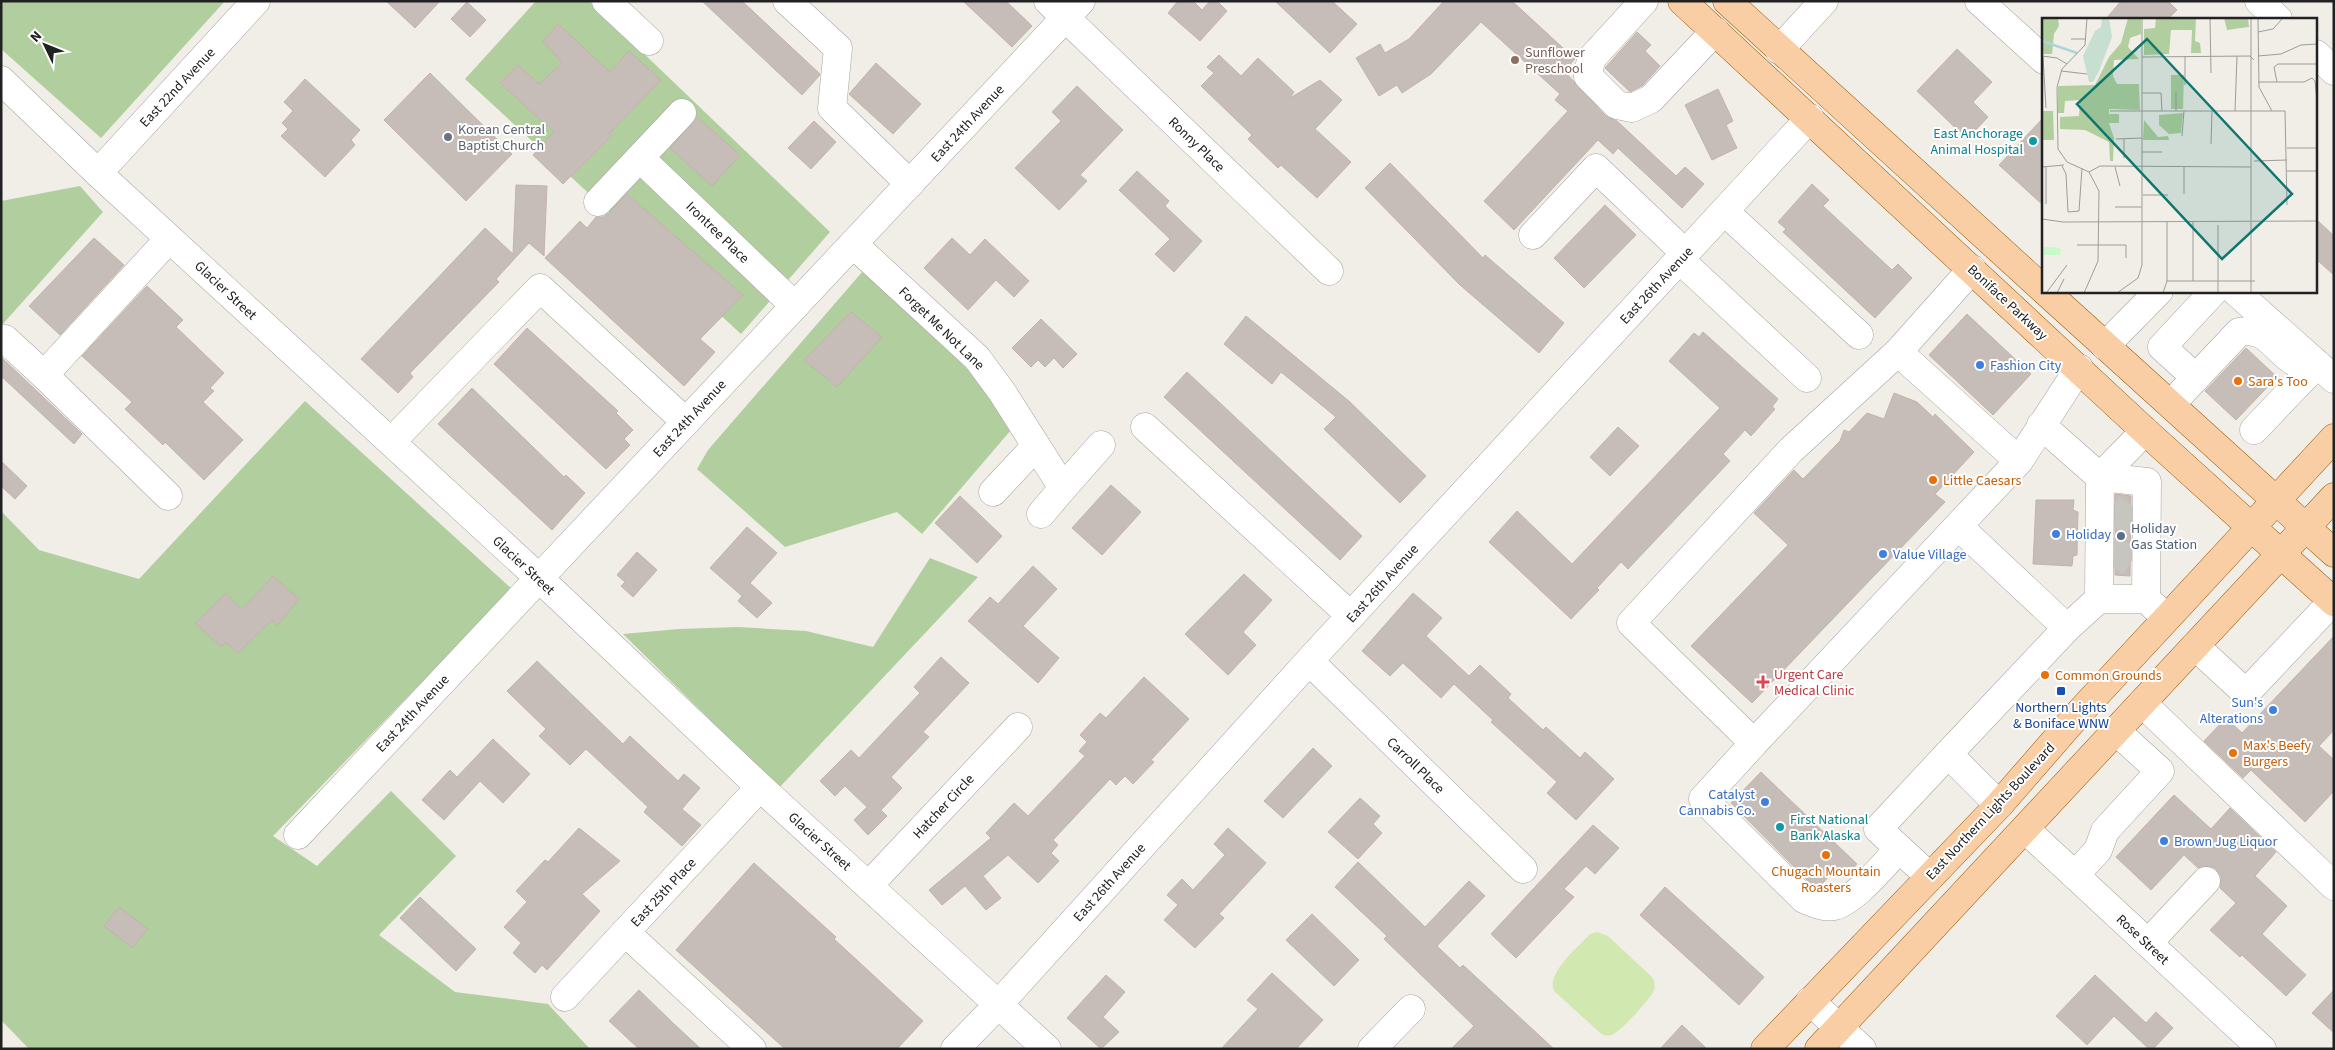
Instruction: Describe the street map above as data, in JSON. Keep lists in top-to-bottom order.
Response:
{
  "streets": {
    "main road": ["Boniface Parkway", "East Northern Lights Boulevard"],
    "street": [
      "East 22nd Avenue",
      "East 24th Avenue",
      "Ronny Place",
      "Irontree Place",
      "East 26th Avenue",
      "Glacier Street",
      "Forget Me Not Lane",
      "Carroll Place",
      "Hatcher Circle",
      "East 25th Place",
      "Rose Street"
    ]
  },
  "crossings": [
    ["East 22nd Avenue", "Glacier Street"],
    ["East 24th Avenue", "Ronny Place"],
    ["East 24th Avenue", "Irontree Place"],
    ["East 24th Avenue", "Glacier Street"],
    ["East 24th Avenue", "Forget Me Not Lane"],
    ["East 26th Avenue", "Glacier Street"],
    ["East 26th Avenue", "Boniface Parkway"],
    ["East 26th Avenue", "Carroll Place"],
    ["Glacier Street", "Hatcher Circle"],
    ["Glacier Street", "East 25th Place"],
    ["Boniface Parkway", "East Northern Lights Boulevard"]
  ],
  "places": {
    "other": [
      "Sunflower Preschool",
      "Korean Central Baptist Church",
      "East Anchorage Animal Hospital",
      "Fashion City",
      "Sara's Too",
      "Little Caesars",
      "Holiday",
      "Holiday Gas Station",
      "Value Village",
      "Common Grounds",
      "Sun's Alterations",
      "Max's Beefy Burgers",
      "Catalyst Cannabis Co.",
      "First National Bank Alaska",
      "Brown Jug Liquor",
      "Chugach Mountain Roasters"
    ],
    "health": ["Urgent Care Medical Clinic"],
    "transit": ["Northern Lights & Boniface WNW"]
  },
  "north": "top left"
}
